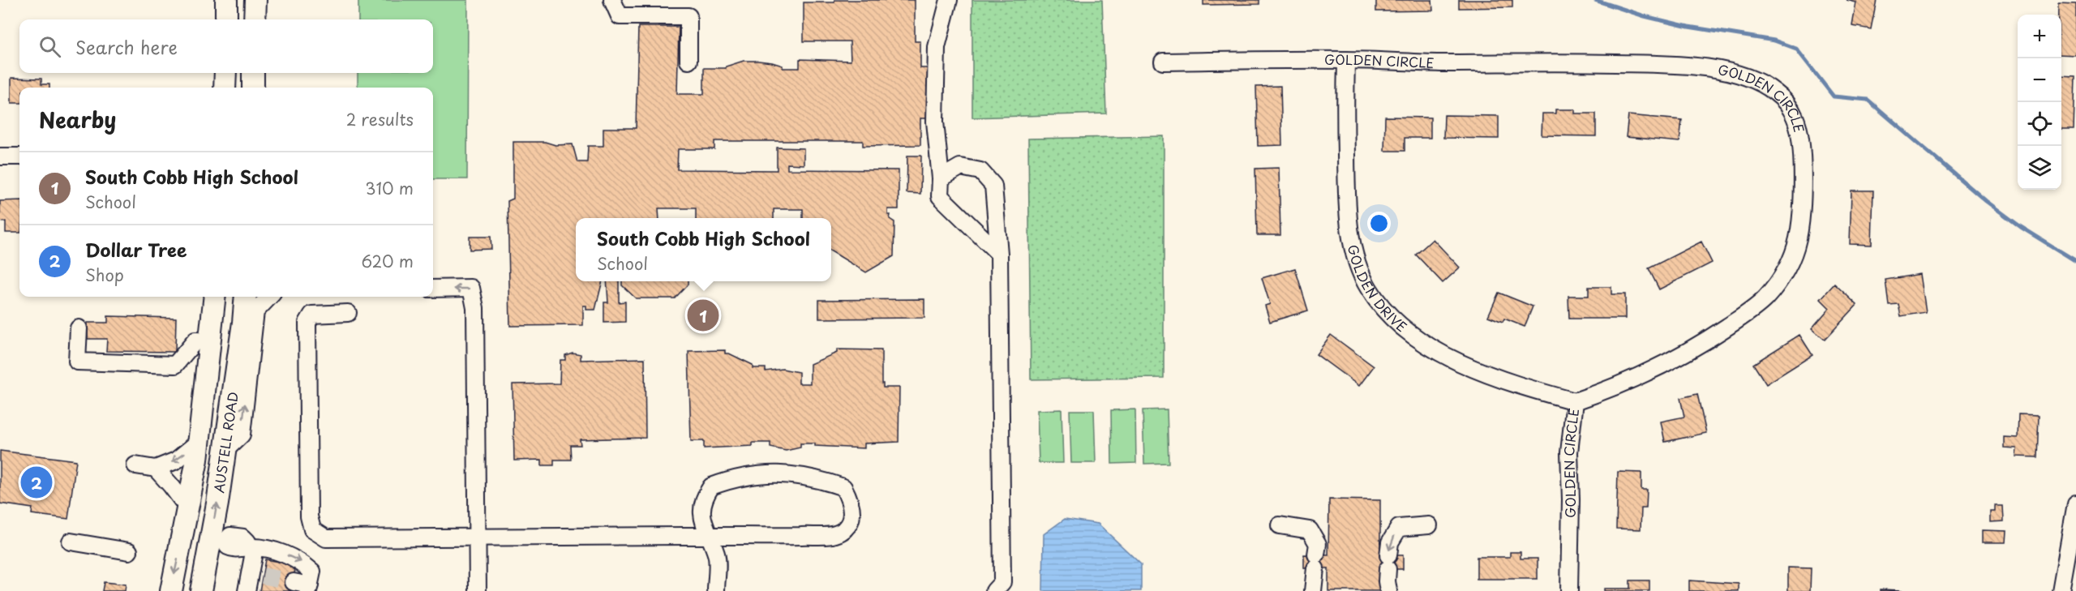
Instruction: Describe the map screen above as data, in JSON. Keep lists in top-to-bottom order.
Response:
{
  "streets": {
    "main road": ["AUSTELL ROAD"],
    "street": ["GOLDEN CIRCLE", "GOLDEN DRIVE"]
  },
  "crossings": [
    ["GOLDEN CIRCLE", "GOLDEN DRIVE"]
  ],
  "page": {
    "map_buttons": ["+", "−"],
    "search": "Search here",
    "heading": ["Nearby", "2 results"],
    "list": [
      {
        "mark": "1",
        "name": "South Cobb High School",
        "note": "School",
        "value": "310 m"
      },
      {
        "mark": "2",
        "name": "Dollar Tree",
        "note": "Shop",
        "value": "620 m"
      }
    ],
    "popup": ["South Cobb High School", "School"],
    "pins": ["1", "2"]
  }
}
